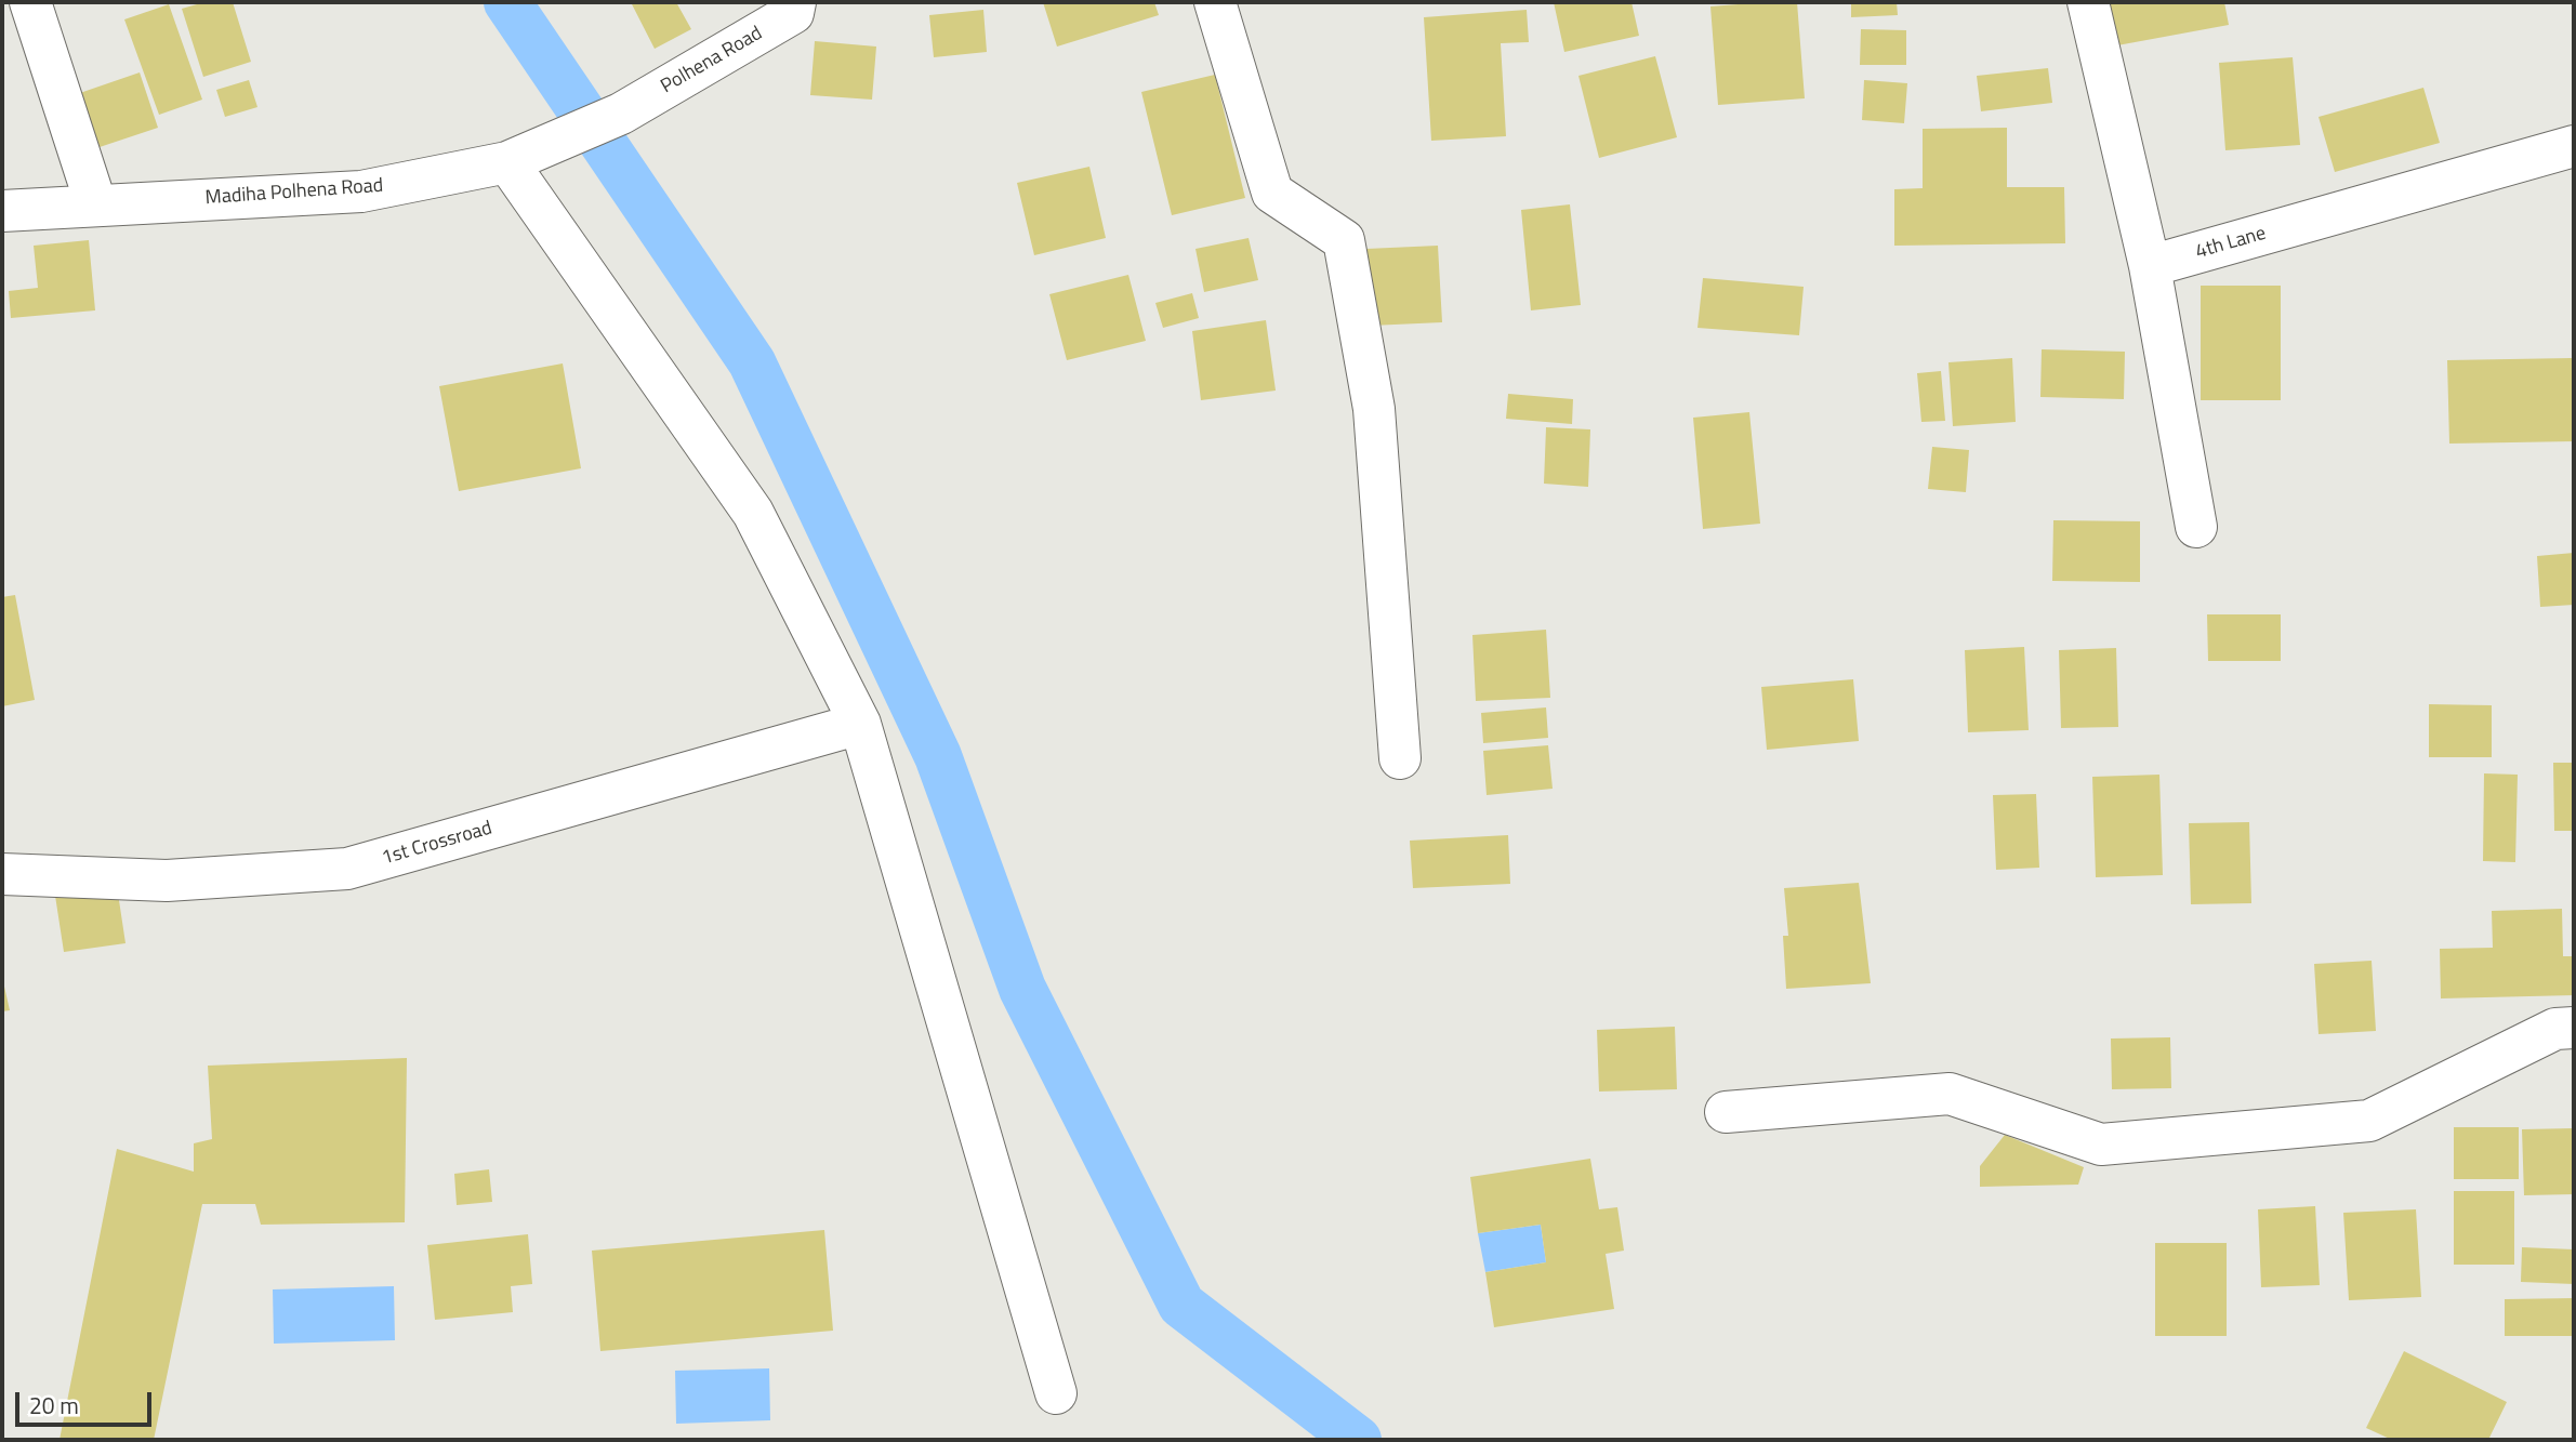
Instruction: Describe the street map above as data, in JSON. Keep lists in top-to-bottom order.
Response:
{
  "streets": {
    "street": [
      "Polhena Road",
      "Madiha Polhena Road",
      "4th Lane",
      "1st Crossroad"
    ]
  },
  "crossings": [
    ["Polhena Road", "Madiha Polhena Road"]
  ],
  "scale_bar": "20 m"
}
